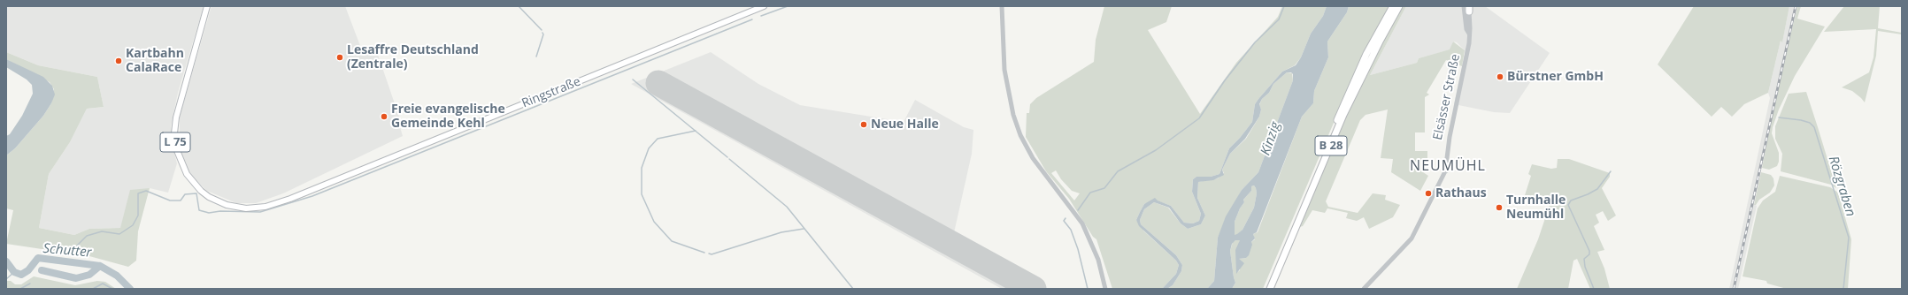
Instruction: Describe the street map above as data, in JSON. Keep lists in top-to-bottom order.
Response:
{
  "streets": {
    "highway": ["B 28"],
    "main road": ["Ringstraße", "L 75"],
    "street": ["Elsässer Straße"]
  },
  "districts": ["NEUMÜHL"],
  "water": ["Kinzig", "Rözgraben", "Schutter"],
  "places": [
    "Lesaffre Deutschland (Zentrale)",
    "Kartbahn CalaRace",
    "Bürstner GmbH",
    "Freie evangelische Gemeinde Kehl",
    "Neue Halle",
    "Rathaus",
    "Turnhalle Neumühl"
  ]
}
